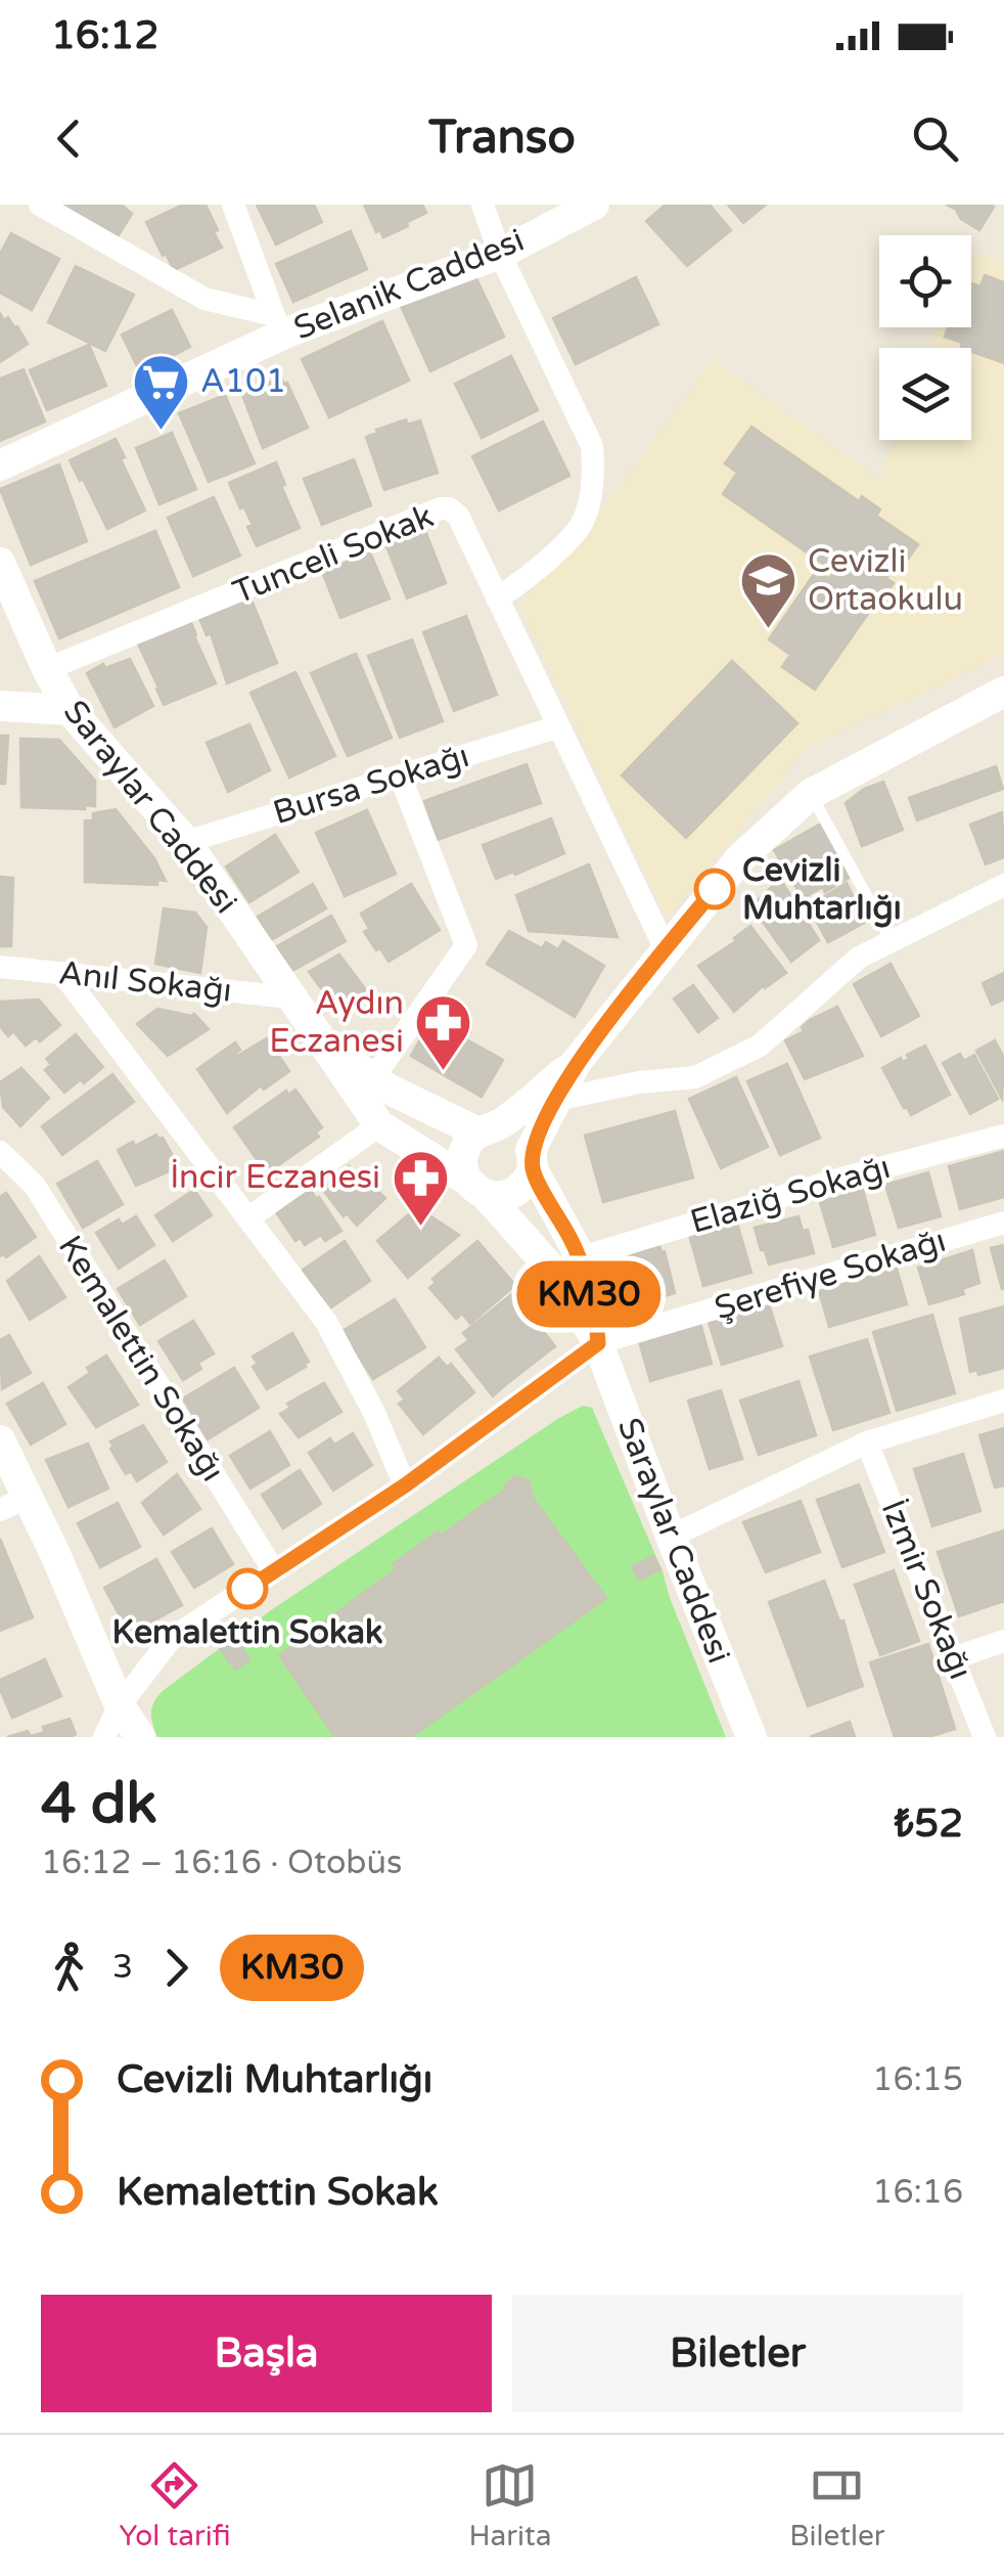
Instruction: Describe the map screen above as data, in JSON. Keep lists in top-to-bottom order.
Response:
{
  "streets": {
    "street": [
      "Selanik Caddesi",
      "Tunceli Sokak",
      "Bursa Sokağı",
      "Saraylar Caddesi",
      "Anıl Sokağı",
      "Elaziğ Sokağı",
      "Şerefiye Sokağı",
      "Kemalettin Sokağı",
      "İzmir Sokağı"
    ]
  },
  "crossings": [
    ["Tunceli Sokak", "Bursa Sokağı"],
    ["Tunceli Sokak", "Saraylar Caddesi"],
    ["Bursa Sokağı", "Saraylar Caddesi"],
    ["Saraylar Caddesi", "Anıl Sokağı"],
    ["Saraylar Caddesi", "Elaziğ Sokağı"],
    ["Saraylar Caddesi", "Şerefiye Sokağı"],
    ["Şerefiye Sokağı", "Kemalettin Sokağı"]
  ],
  "places": {
    "supermarket": ["A101"],
    "school or university": ["Cevizli Ortaokulu"],
    "other": ["Cevizli Muhtarlığı", "Kemalettin Sokak"],
    "pharmacy": ["Aydın Eczanesi", "İncir Eczanesi"]
  },
  "lines": ["bus line KM30"],
  "page": {
    "status": "16:12",
    "header": "Transo",
    "on_map": "KM30",
    "heading": ["4 dk", "16:12 – 16:16 · Otobüs", "₺52"],
    "legs": ["3", "KM30"],
    "list": [
      {
        "name": "Cevizli Muhtarlığı",
        "value": "16:15"
      },
      {
        "name": "Kemalettin Sokak",
        "value": "16:16"
      }
    ],
    "buttons": ["Başla", "Biletler"],
    "tabs": ["Yol tarifi", "Harita", "Biletler"]
  }
}
